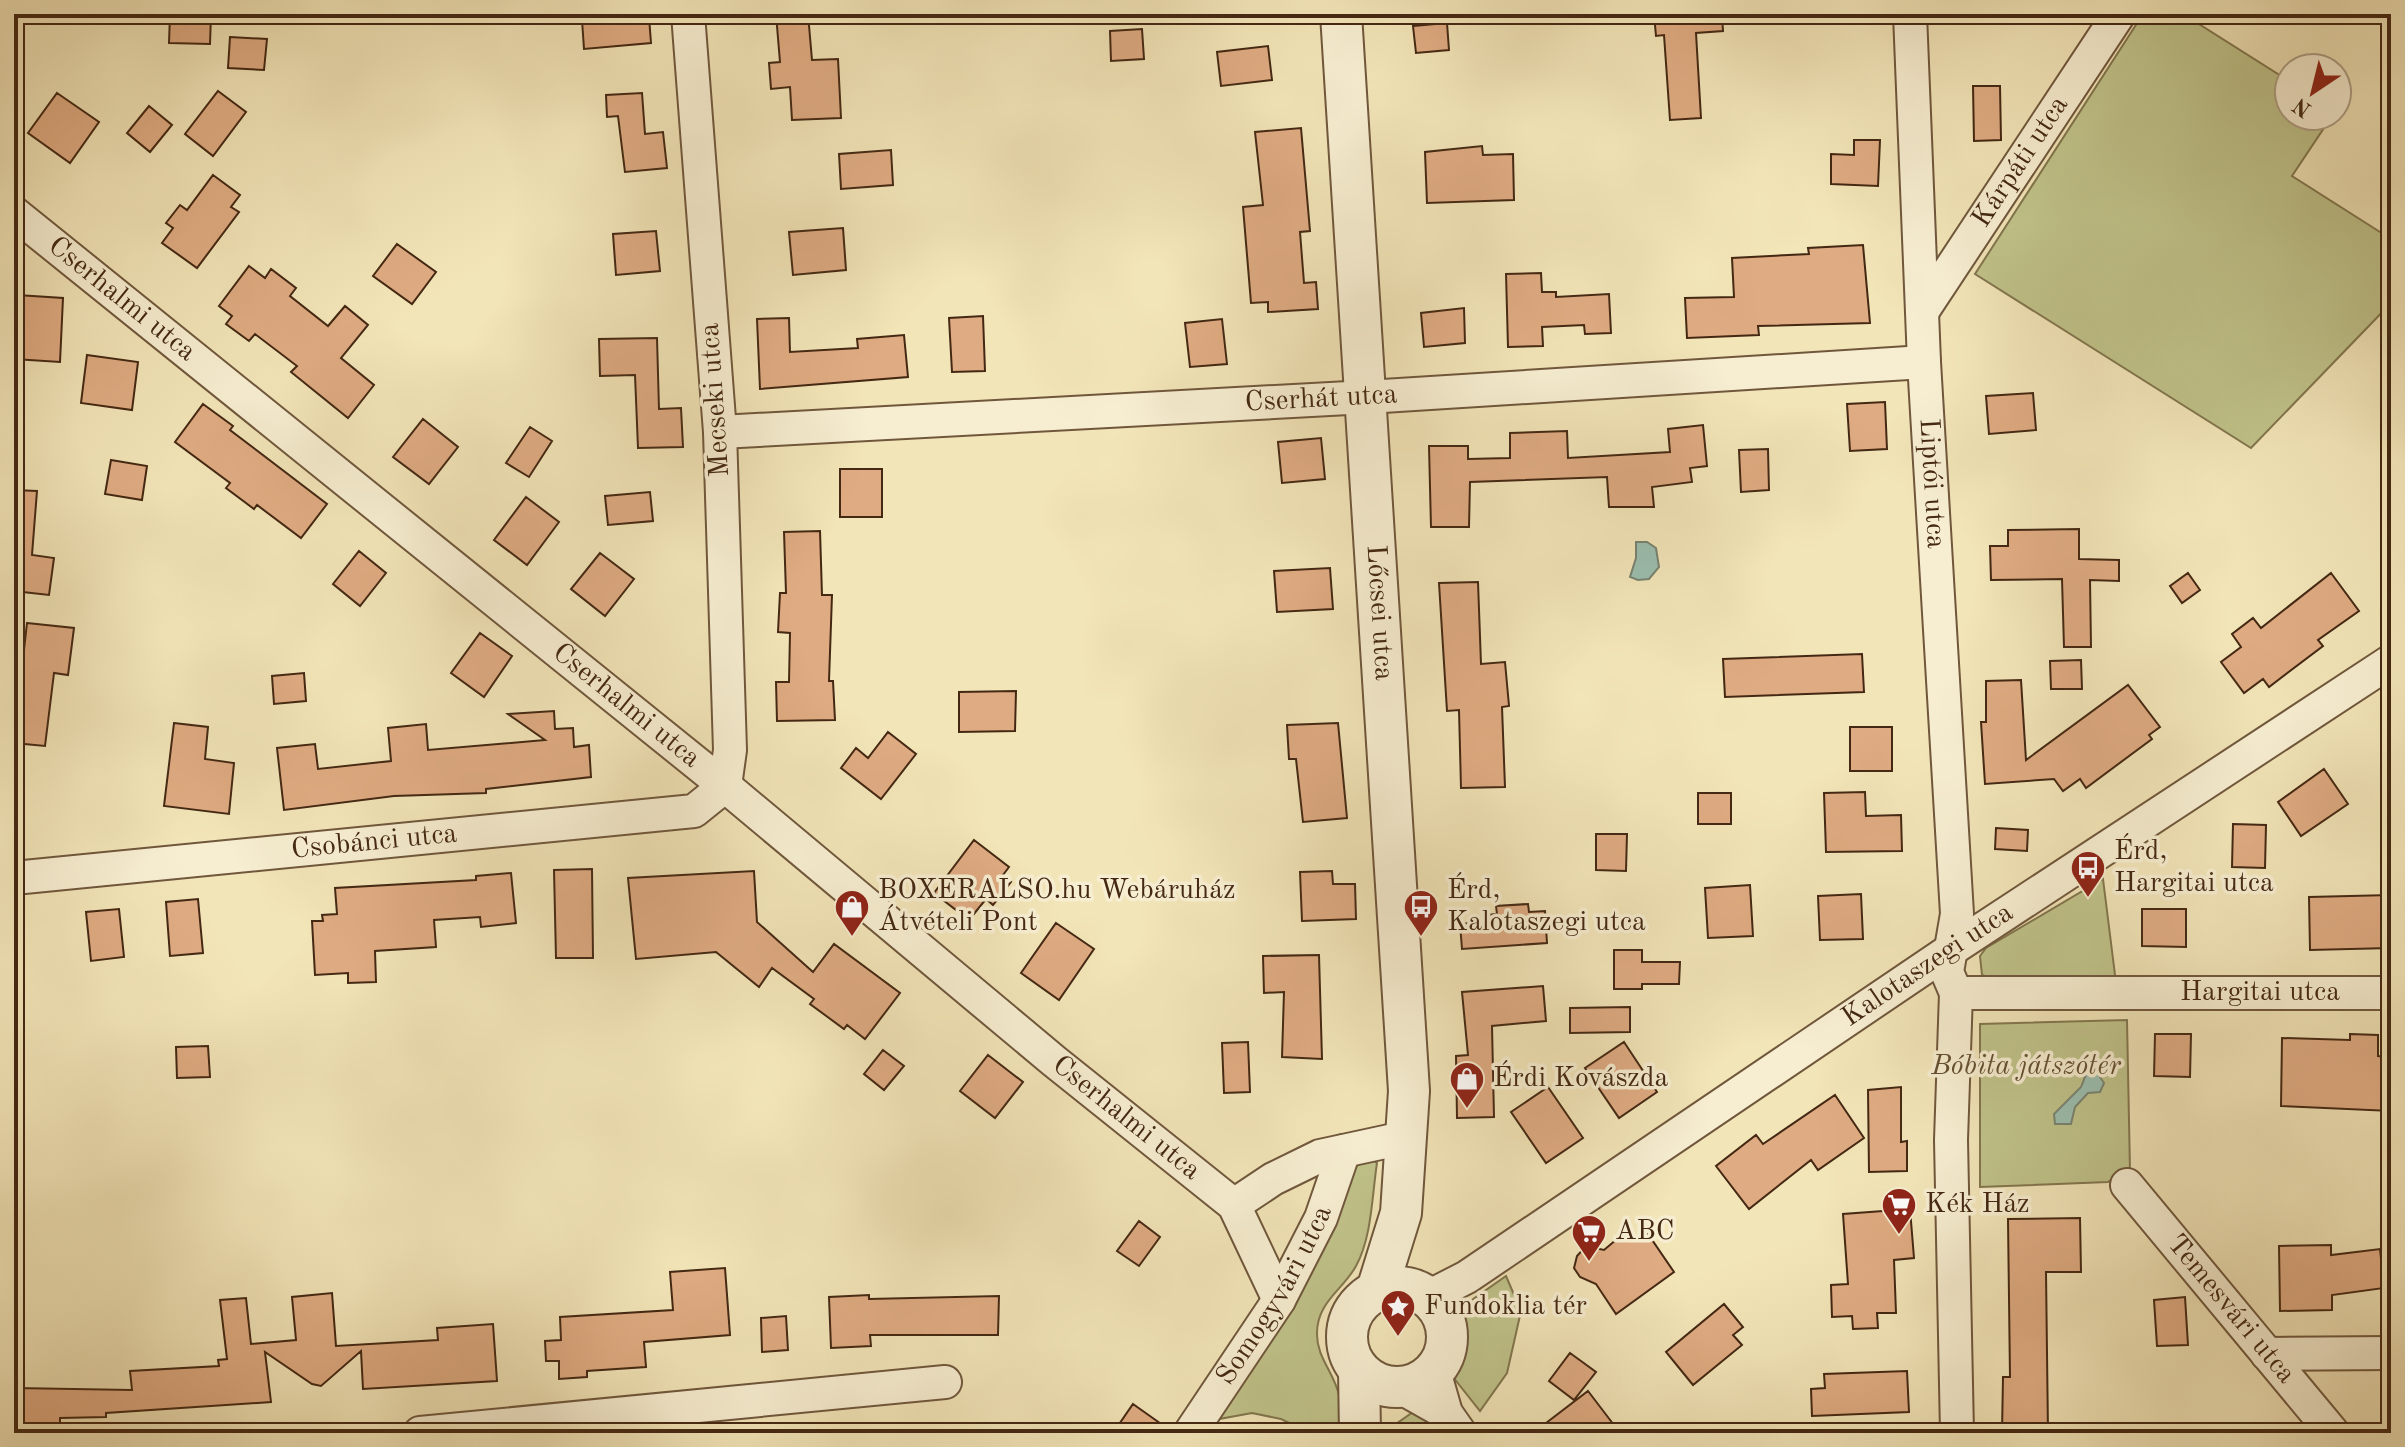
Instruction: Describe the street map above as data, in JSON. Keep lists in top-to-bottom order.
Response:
{
  "streets": {
    "street": [
      "Kárpáti utca",
      "Cserhalmi utca",
      "Mecseki utca",
      "Cserhát utca",
      "Liptói utca",
      "Lőcsei utca",
      "Csobánci utca",
      "Kalotaszegi utca",
      "Hargitai utca",
      "Somogyvári utca",
      "Temesvári utca"
    ]
  },
  "crossings": [
    ["Kárpáti utca", "Liptói utca"],
    ["Cserhalmi utca", "Mecseki utca"],
    ["Cserhalmi utca", "Csobánci utca"],
    ["Cserhalmi utca", "Somogyvári utca"],
    ["Mecseki utca", "Cserhát utca"],
    ["Mecseki utca", "Csobánci utca"],
    ["Cserhát utca", "Liptói utca"],
    ["Cserhát utca", "Lőcsei utca"],
    ["Liptói utca", "Kalotaszegi utca"],
    ["Liptói utca", "Hargitai utca"],
    ["Lőcsei utca", "Kalotaszegi utca"]
  ],
  "parks": ["Bóbita játszótér"],
  "places": {
    "bus stop": ["Érd, Hargitai utca", "Érd, Kalotaszegi utca"],
    "shop": ["BOXERALSO.hu Webáruház Átvételi Pont", "Érdi Kovászda"],
    "supermarket": ["Kék Ház", "ABC"],
    "place": ["Fundoklia tér"]
  },
  "north": "bottom left"
}
